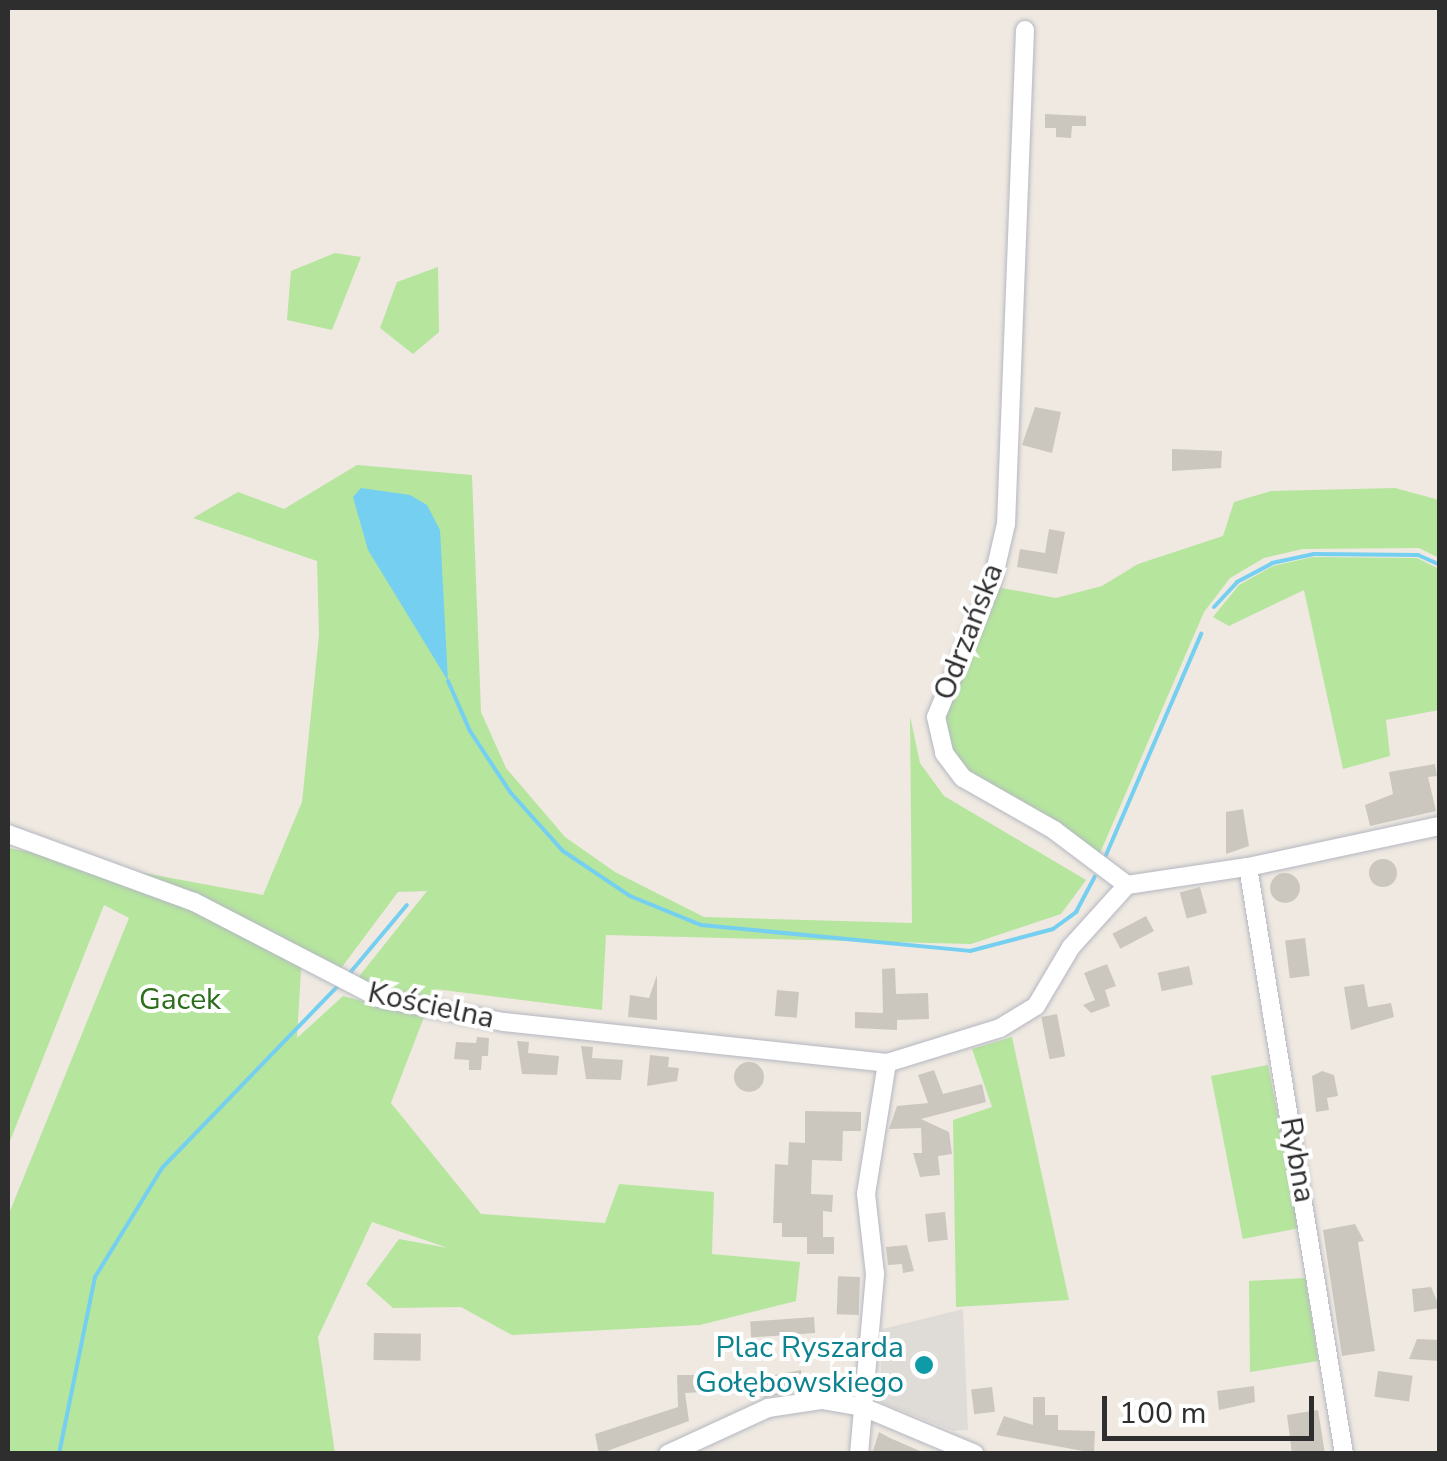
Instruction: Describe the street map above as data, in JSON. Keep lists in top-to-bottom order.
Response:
{
  "streets": {
    "street": ["Odrzańska", "Kościelna", "Rybna"]
  },
  "parks": ["Gacek"],
  "places": ["Plac Ryszarda Gołębowskiego"],
  "scale_bar": "100 m"
}
